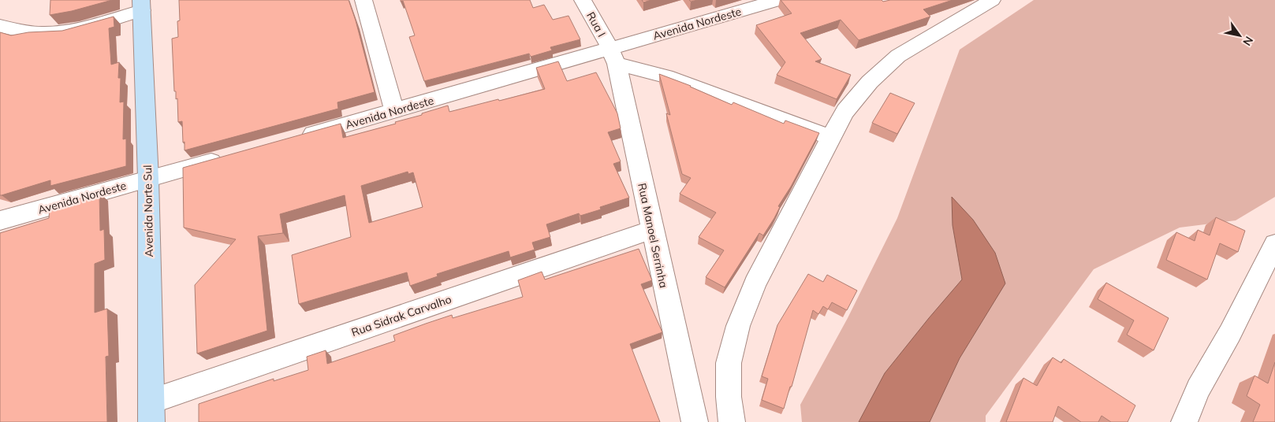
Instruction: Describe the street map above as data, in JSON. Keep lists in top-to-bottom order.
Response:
{
  "streets": {
    "street": [
      "Avenida Nordeste",
      "Rua I",
      "Avenida Norte Sul",
      "Rua Manoel Serrinha",
      "Rua Sidrak Carvalho"
    ]
  },
  "crossings": [
    ["Avenida Nordeste", "Rua I"],
    ["Avenida Nordeste", "Avenida Norte Sul"],
    ["Avenida Nordeste", "Rua Manoel Serrinha"],
    ["Rua I", "Rua Manoel Serrinha"],
    ["Avenida Norte Sul", "Rua Sidrak Carvalho"],
    ["Rua Manoel Serrinha", "Rua Sidrak Carvalho"]
  ],
  "north": "bottom right"
}
